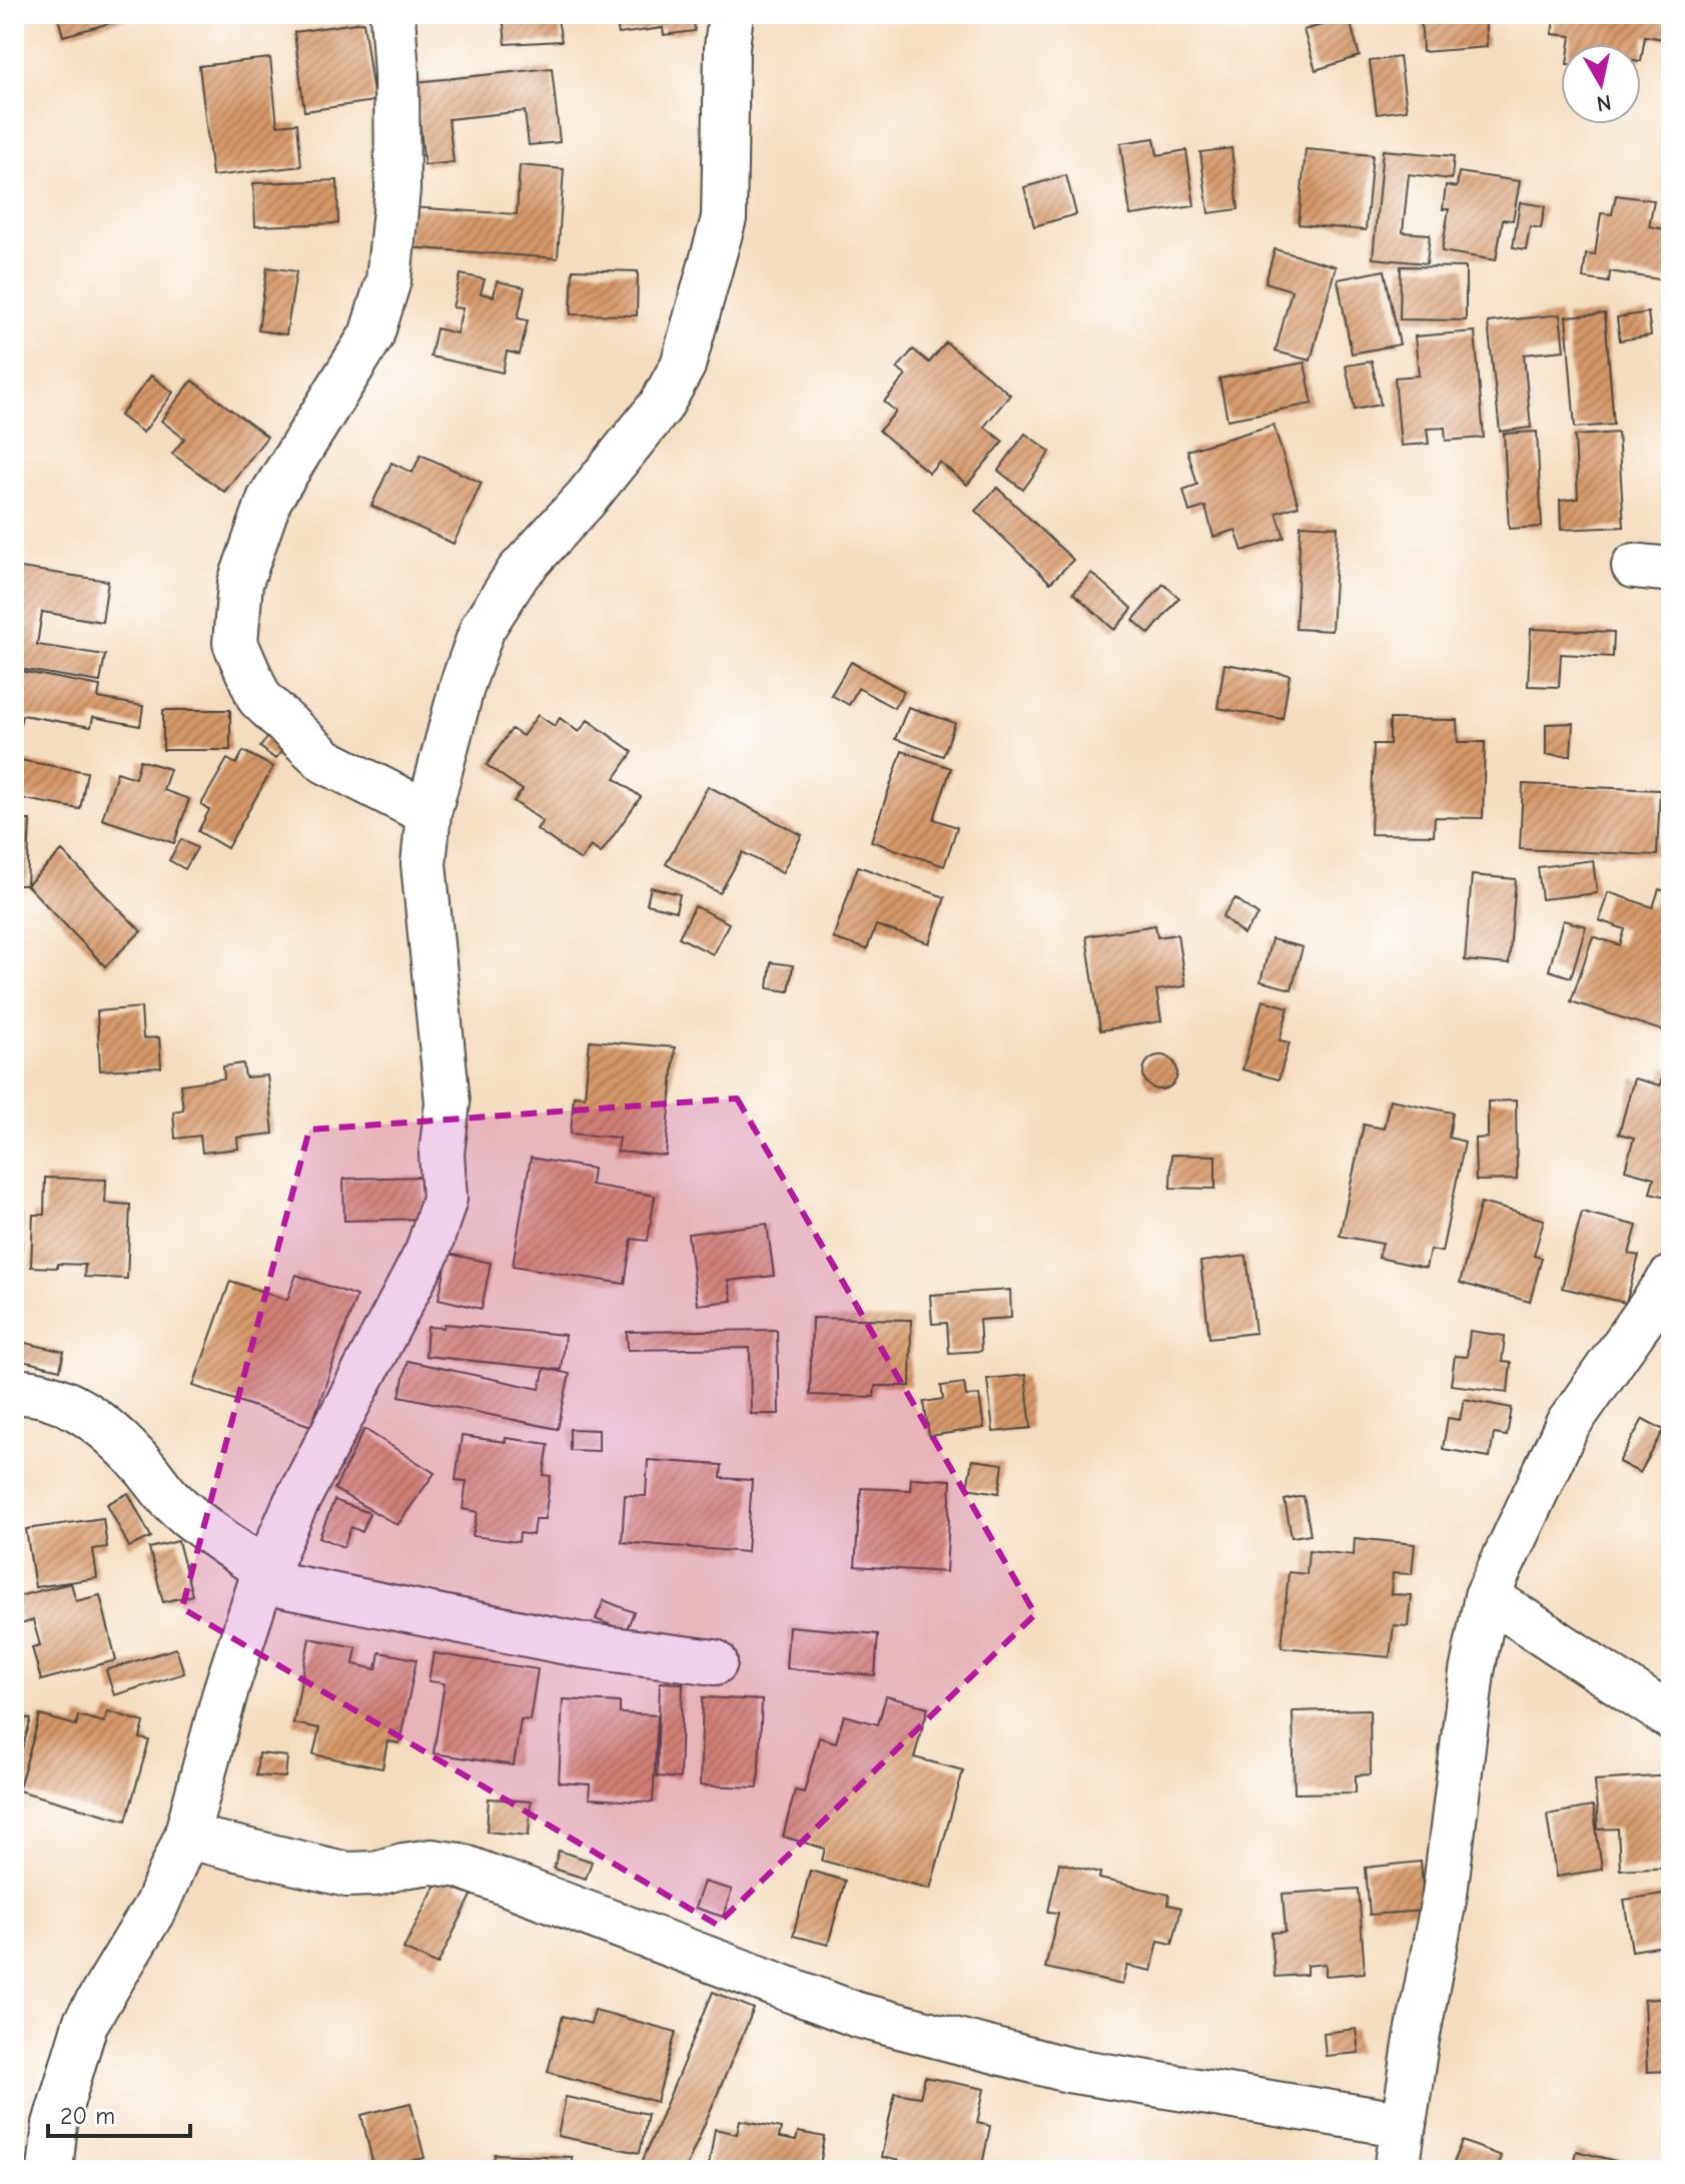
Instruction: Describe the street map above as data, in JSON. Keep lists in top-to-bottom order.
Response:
{
  "scale_bar": "20 m",
  "north": "bottom"
}
